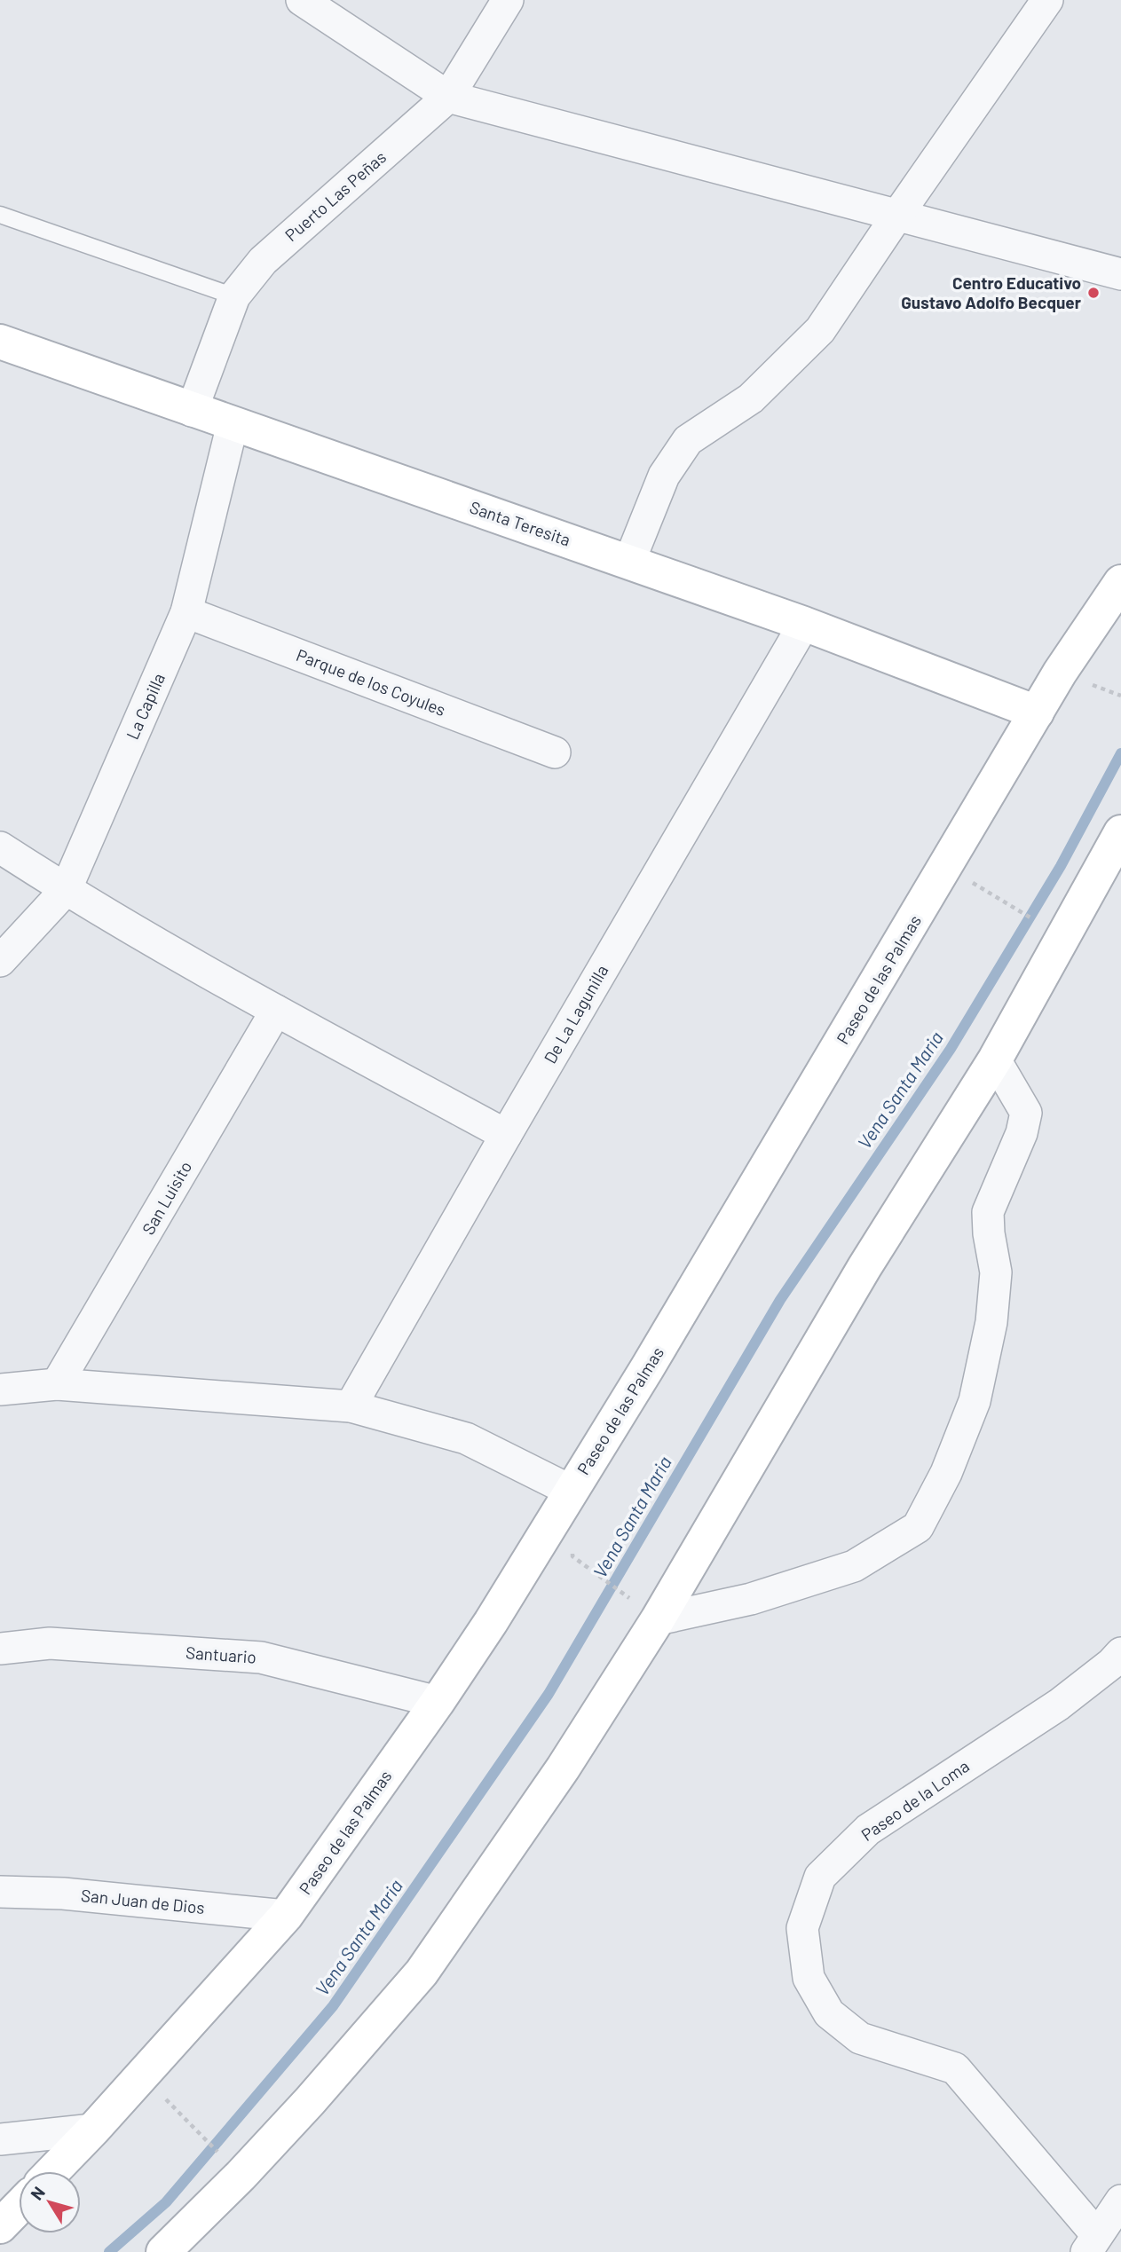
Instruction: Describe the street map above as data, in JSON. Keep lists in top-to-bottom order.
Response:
{
  "streets": {
    "street": [
      "Puerto Las Peñas",
      "Santa Teresita",
      "Parque de los Coyules",
      "La Capilla",
      "Paseo de las Palmas",
      "De La Lagunilla",
      "San Luisito",
      "Santuario",
      "Paseo de la Loma",
      "San Juan de Dios"
    ]
  },
  "crossings": [
    ["Puerto Las Peñas", "Santa Teresita"],
    ["Santa Teresita", "La Capilla"],
    ["Santa Teresita", "Paseo de las Palmas"],
    ["Santa Teresita", "De La Lagunilla"],
    ["Parque de los Coyules", "La Capilla"],
    ["Paseo de las Palmas", "Santuario"],
    ["Paseo de las Palmas", "San Juan de Dios"]
  ],
  "water": ["Vena Santa Maria"],
  "places": ["Centro Educativo Gustavo Adolfo Becquer"],
  "north": "top left"
}
